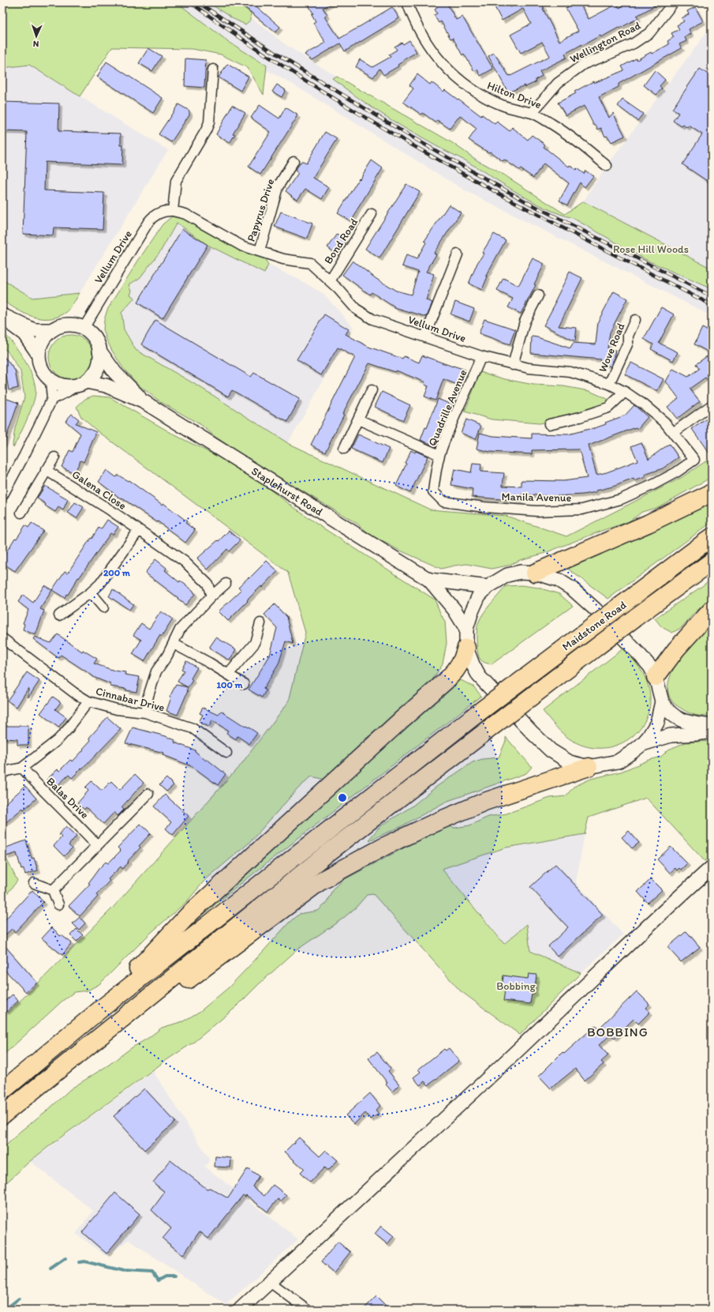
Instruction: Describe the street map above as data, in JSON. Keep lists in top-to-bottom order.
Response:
{
  "streets": {
    "highway": ["Maidstone Road"],
    "main road": ["Staplehurst Road"],
    "street": [
      "Wellington Road",
      "Hilton Drive",
      "Papyrus Drive",
      "Bond Road",
      "Vellum Drive",
      "Wove Road",
      "Quadrille Avenue",
      "Galena Close",
      "Manila Avenue",
      "Cinnabar Drive",
      "Balas Drive"
    ]
  },
  "crossings": [
    ["Wellington Road", "Hilton Drive"],
    ["Papyrus Drive", "Vellum Drive"],
    ["Bond Road", "Vellum Drive"],
    ["Vellum Drive", "Wove Road"],
    ["Vellum Drive", "Quadrille Avenue"],
    ["Vellum Drive", "Staplehurst Road"],
    ["Vellum Drive", "Manila Avenue"],
    ["Quadrille Avenue", "Manila Avenue"]
  ],
  "districts": ["BOBBING"],
  "parks": ["Rose Hill Woods", "Bobbing"],
  "north": "bottom",
  "rings": ["200 m", "100 m"]
}
